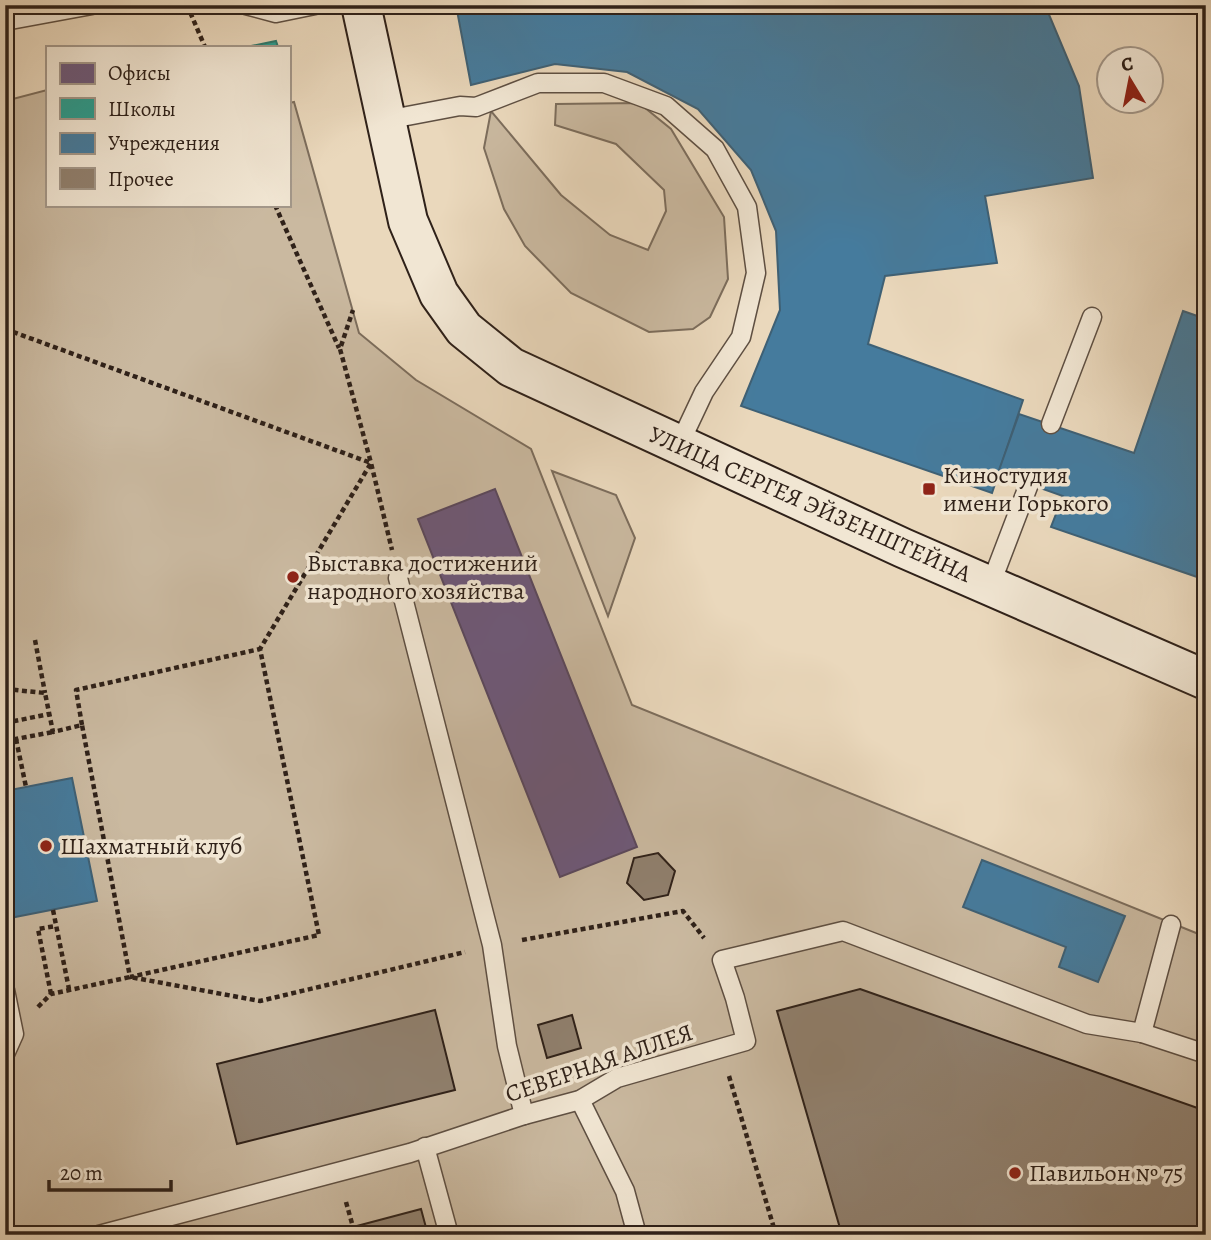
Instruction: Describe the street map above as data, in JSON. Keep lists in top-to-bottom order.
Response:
{
  "streets": {
    "main road": ["УЛИЦА СЕРГЕЯ ЭЙЗЕНШТЕЙНА"],
    "lane": ["СЕВЕРНАЯ АЛЛЕЯ"]
  },
  "places": {
    "transit": ["Киностудия имени Горького"],
    "other": ["Выставка достижений народного хозяйства", "Шахматный клуб", "Павильон № 75"]
  },
  "legend": [
    "Офисы",
    "Школы",
    "Учреждения",
    "Прочее"
  ],
  "scale_bar": "20 m",
  "north": "top"
}
